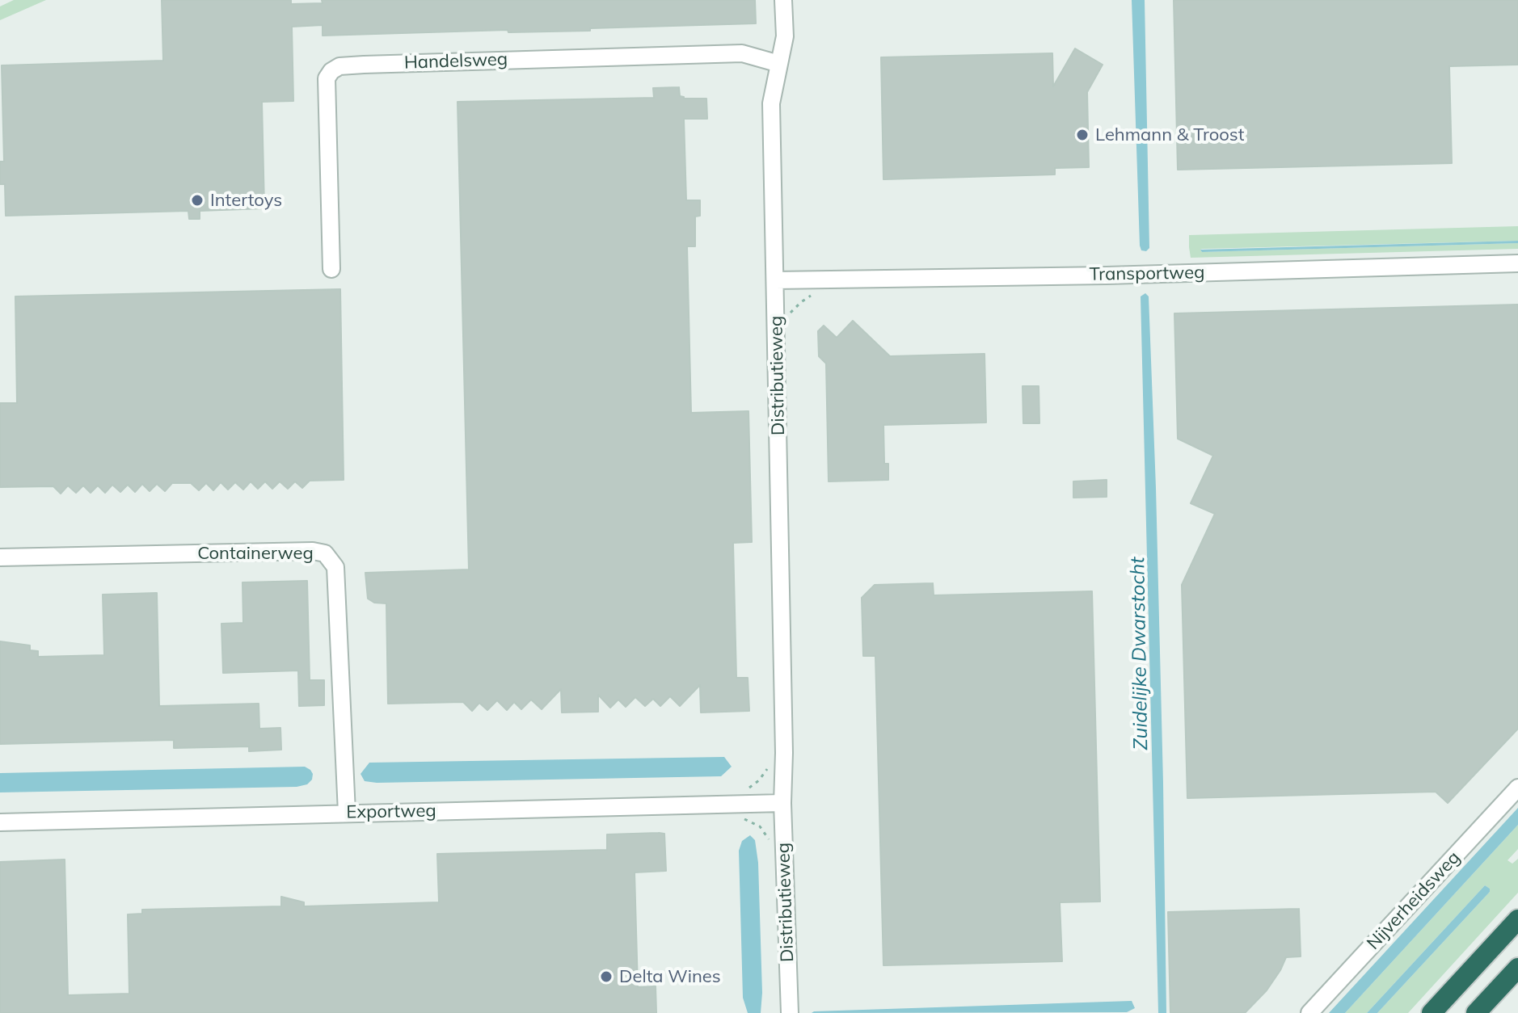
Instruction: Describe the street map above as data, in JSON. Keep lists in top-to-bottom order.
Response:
{
  "streets": {
    "street": [
      "Handelsweg",
      "Transportweg",
      "Distributieweg",
      "Containerweg",
      "Exportweg",
      "Nijverheidsweg"
    ]
  },
  "crossings": [
    ["Handelsweg", "Distributieweg"],
    ["Transportweg", "Distributieweg"],
    ["Distributieweg", "Exportweg"],
    ["Containerweg", "Exportweg"]
  ],
  "water": ["Zuidelijke Dwarstocht"],
  "places": ["Lehmann & Troost", "Intertoys", "Delta Wines"]
}
